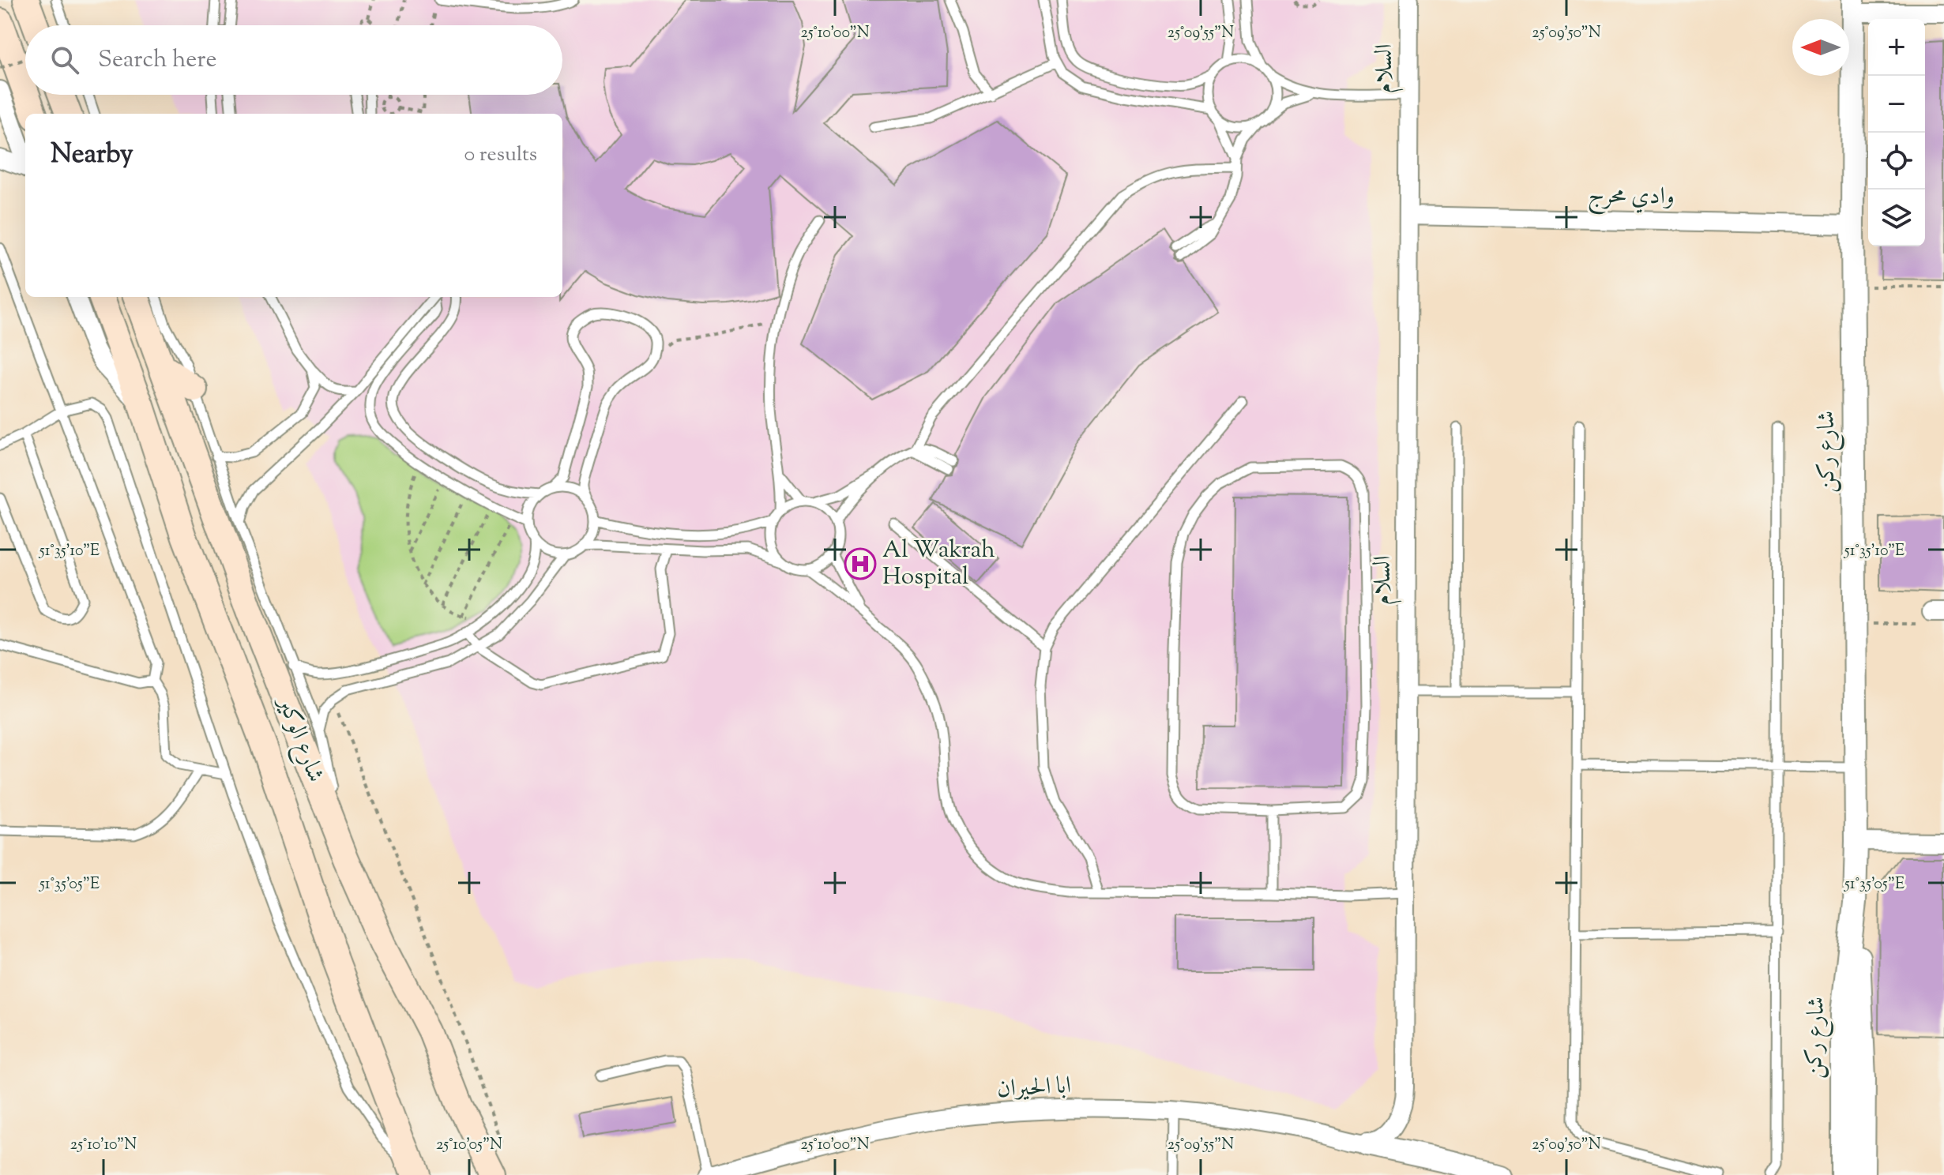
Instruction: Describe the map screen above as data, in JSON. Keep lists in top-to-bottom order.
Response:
{
  "streets": {
    "main road": ["شارع الوكير"],
    "street": [
      "السلام",
      "وادي محرج",
      "شارع ركن",
      "ابا الحيران"
    ]
  },
  "crossings": [
    ["السلام", "وادي محرج"],
    ["السلام", "ابا الحيران"],
    ["وادي محرج", "شارع ركن"]
  ],
  "places": {
    "hospital": ["Al Wakrah Hospital"]
  },
  "north": "left",
  "page": {
    "map_buttons": ["+", "−"],
    "search": "Search here",
    "heading": ["Nearby", "0 results"]
  },
  "coordinates": [
    "25°10'00\"N",
    "25°09'55\"N",
    "25°09'50\"N",
    "51°35'10\"E",
    "51°35'05\"E",
    "25°10'10\"N",
    "25°10'05\"N"
  ]
}
